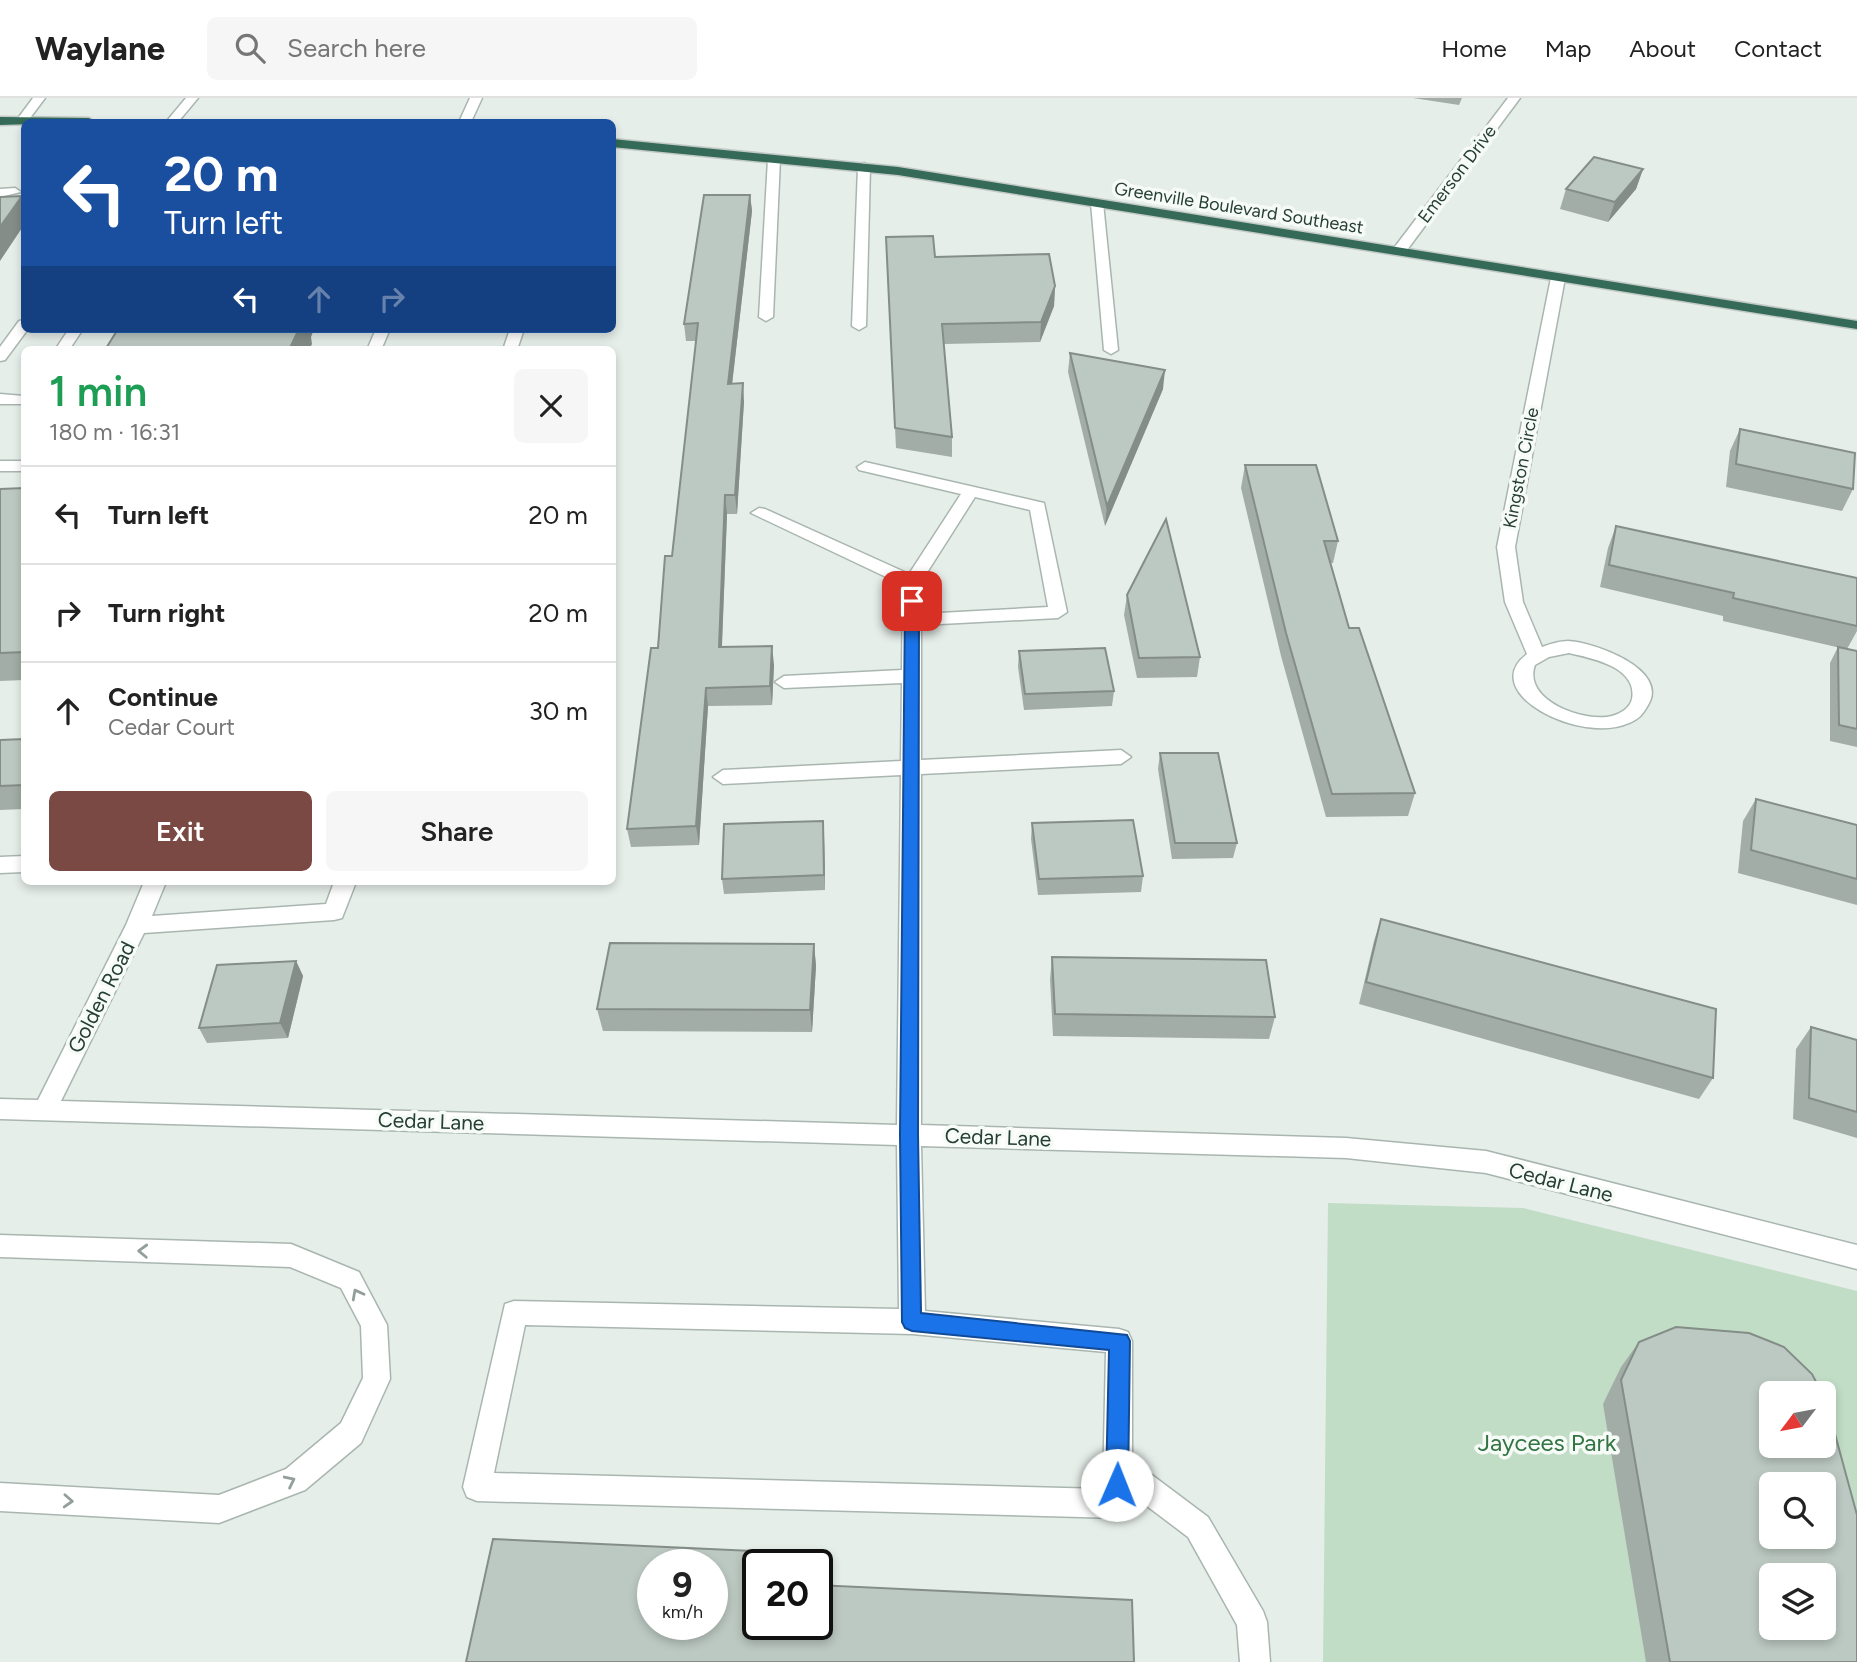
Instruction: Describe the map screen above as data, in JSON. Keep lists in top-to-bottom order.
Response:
{
  "streets": {
    "highway": ["Greenville Boulevard Southeast"],
    "street": [
      "Emerson Drive",
      "Kingston Circle",
      "Golden Road",
      "Cedar Lane"
    ]
  },
  "crossings": [
    ["Emerson Drive", "Greenville Boulevard Southeast"],
    ["Greenville Boulevard Southeast", "Kingston Circle"],
    ["Golden Road", "Cedar Lane"]
  ],
  "parks": ["Jaycees Park"],
  "north": "bottom left",
  "page": {
    "header": "Waylane",
    "search": "Search here",
    "nav": [
      "Home",
      "Map",
      "About",
      "Contact"
    ],
    "turn": ["20 m", "Turn left"],
    "heading": ["1 min", "180 m · 16:31"],
    "list": [
      {
        "name": "Turn left",
        "value": "20 m"
      },
      {
        "name": "Turn right",
        "value": "20 m"
      },
      {
        "name": "Continue",
        "note": "Cedar Court",
        "value": "30 m"
      }
    ],
    "buttons": ["Exit", "Share"],
    "speed": "9 km/h",
    "limit": "20"
  }
}
